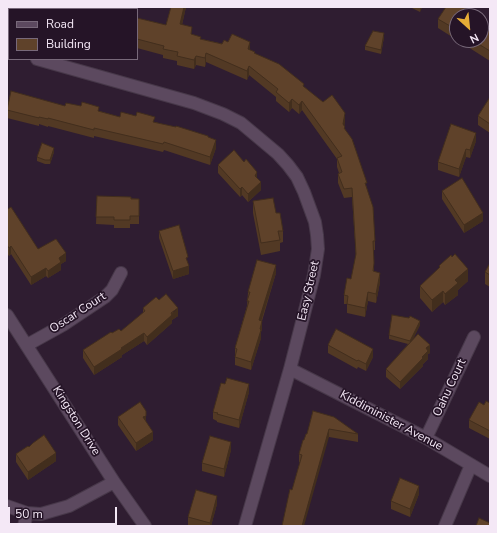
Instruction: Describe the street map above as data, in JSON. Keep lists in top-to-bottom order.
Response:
{
  "streets": {
    "street": [
      "Easy Street",
      "Oscar Court",
      "Oahu Court",
      "Kingston Drive",
      "Kiddiminister Avenue"
    ]
  },
  "crossings": [
    ["Easy Street", "Kiddiminister Avenue"],
    ["Oscar Court", "Kingston Drive"],
    ["Oahu Court", "Kiddiminister Avenue"]
  ],
  "legend": ["Road", "Building"],
  "scale_bar": "50 m",
  "north": "bottom right"
}
